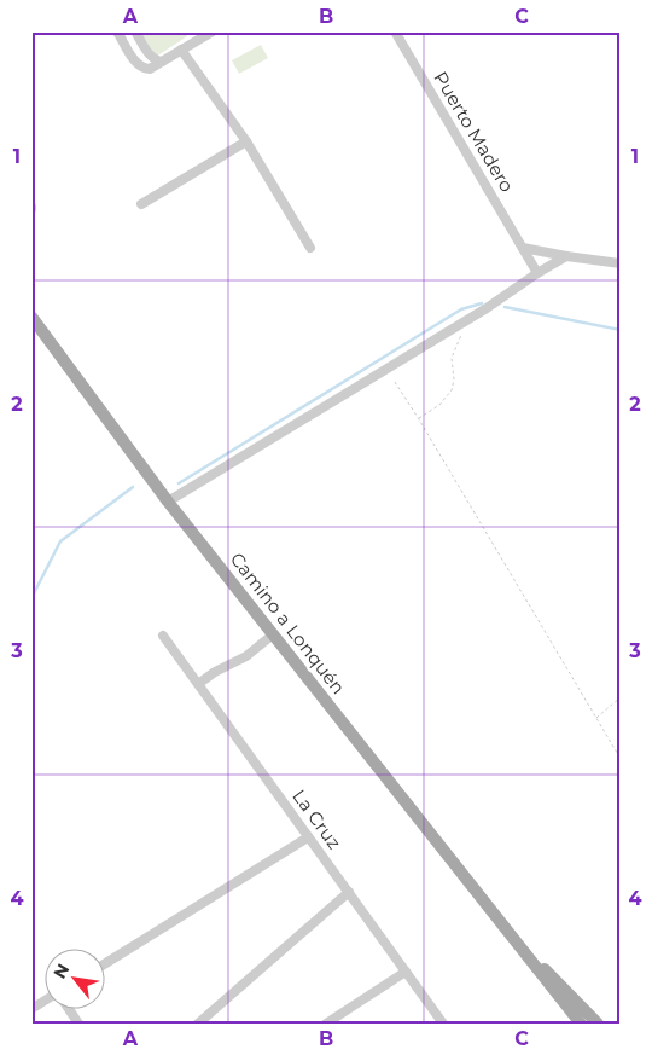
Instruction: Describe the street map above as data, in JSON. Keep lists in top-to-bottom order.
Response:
{
  "streets": {
    "main road": ["Camino a Lonquén"],
    "street": ["Puerto Madero", "La Cruz"]
  },
  "north": "top left",
  "grid": {
    "columns": ["A", "B", "C"],
    "rows": [
      "1",
      "2",
      "3",
      "4"
    ]
  }
}
